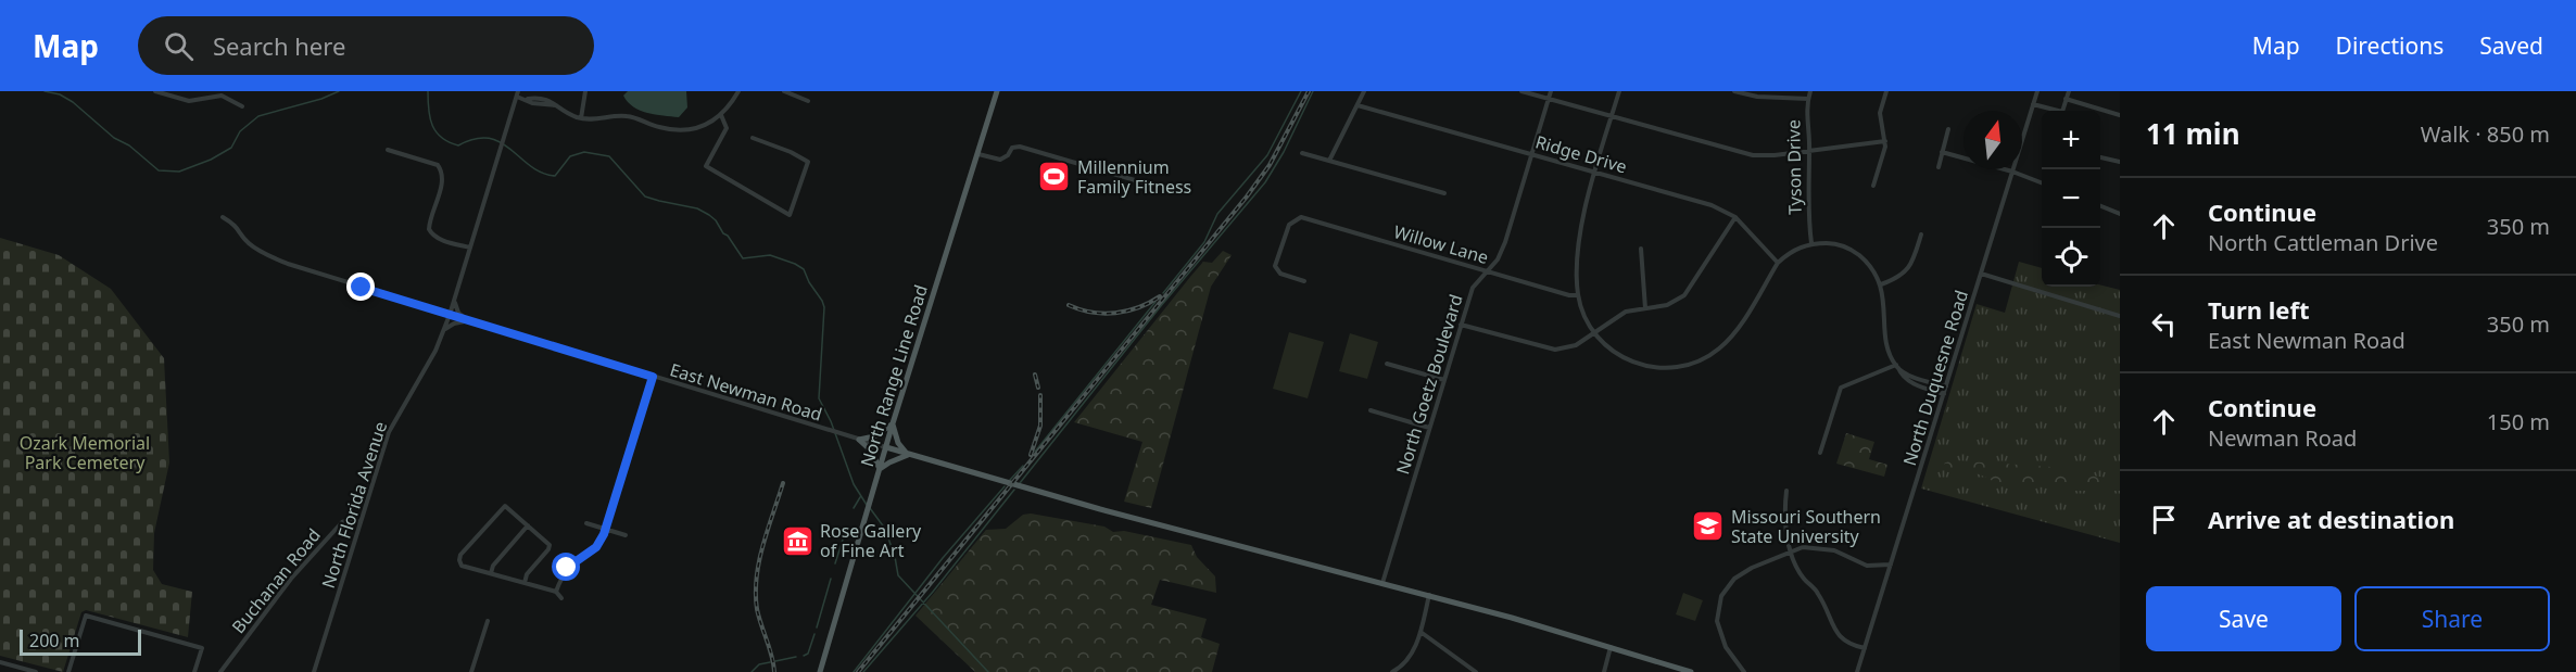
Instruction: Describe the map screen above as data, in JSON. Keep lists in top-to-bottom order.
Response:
{
  "streets": {
    "main road": ["North Range Line Road"],
    "street": [
      "Ridge Drive",
      "Tyson Drive",
      "Willow Lane",
      "North Duquesne Road",
      "North Goetz Boulevard",
      "East Newman Road",
      "North Florida Avenue",
      "Buchanan Road"
    ]
  },
  "crossings": [
    ["Ridge Drive", "North Goetz Boulevard"],
    ["Willow Lane", "North Goetz Boulevard"],
    ["North Range Line Road", "East Newman Road"],
    ["East Newman Road", "North Florida Avenue"],
    ["North Florida Avenue", "Buchanan Road"]
  ],
  "parks": ["Ozark Memorial Park Cemetery"],
  "places": {
    "sports": ["Millennium Family Fitness"],
    "school or university": ["Missouri Southern State University"],
    "museum": ["Rose Gallery of Fine Art"]
  },
  "scale_bar": "200 m",
  "north": "top",
  "page": {
    "header": "Map",
    "search": "Search here",
    "nav": ["Map", "Directions", "Saved"],
    "heading": ["11 min", "Walk · 850 m"],
    "map_buttons": ["+", "−"],
    "list": [
      ["Continue", "North Cattleman Drive", "350 m"],
      ["Turn left", "East Newman Road", "350 m"],
      ["Continue", "Newman Road", "150 m"],
      "Arrive at destination"
    ],
    "buttons": ["Save", "Share"],
    "scale": "200 m"
  }
}
